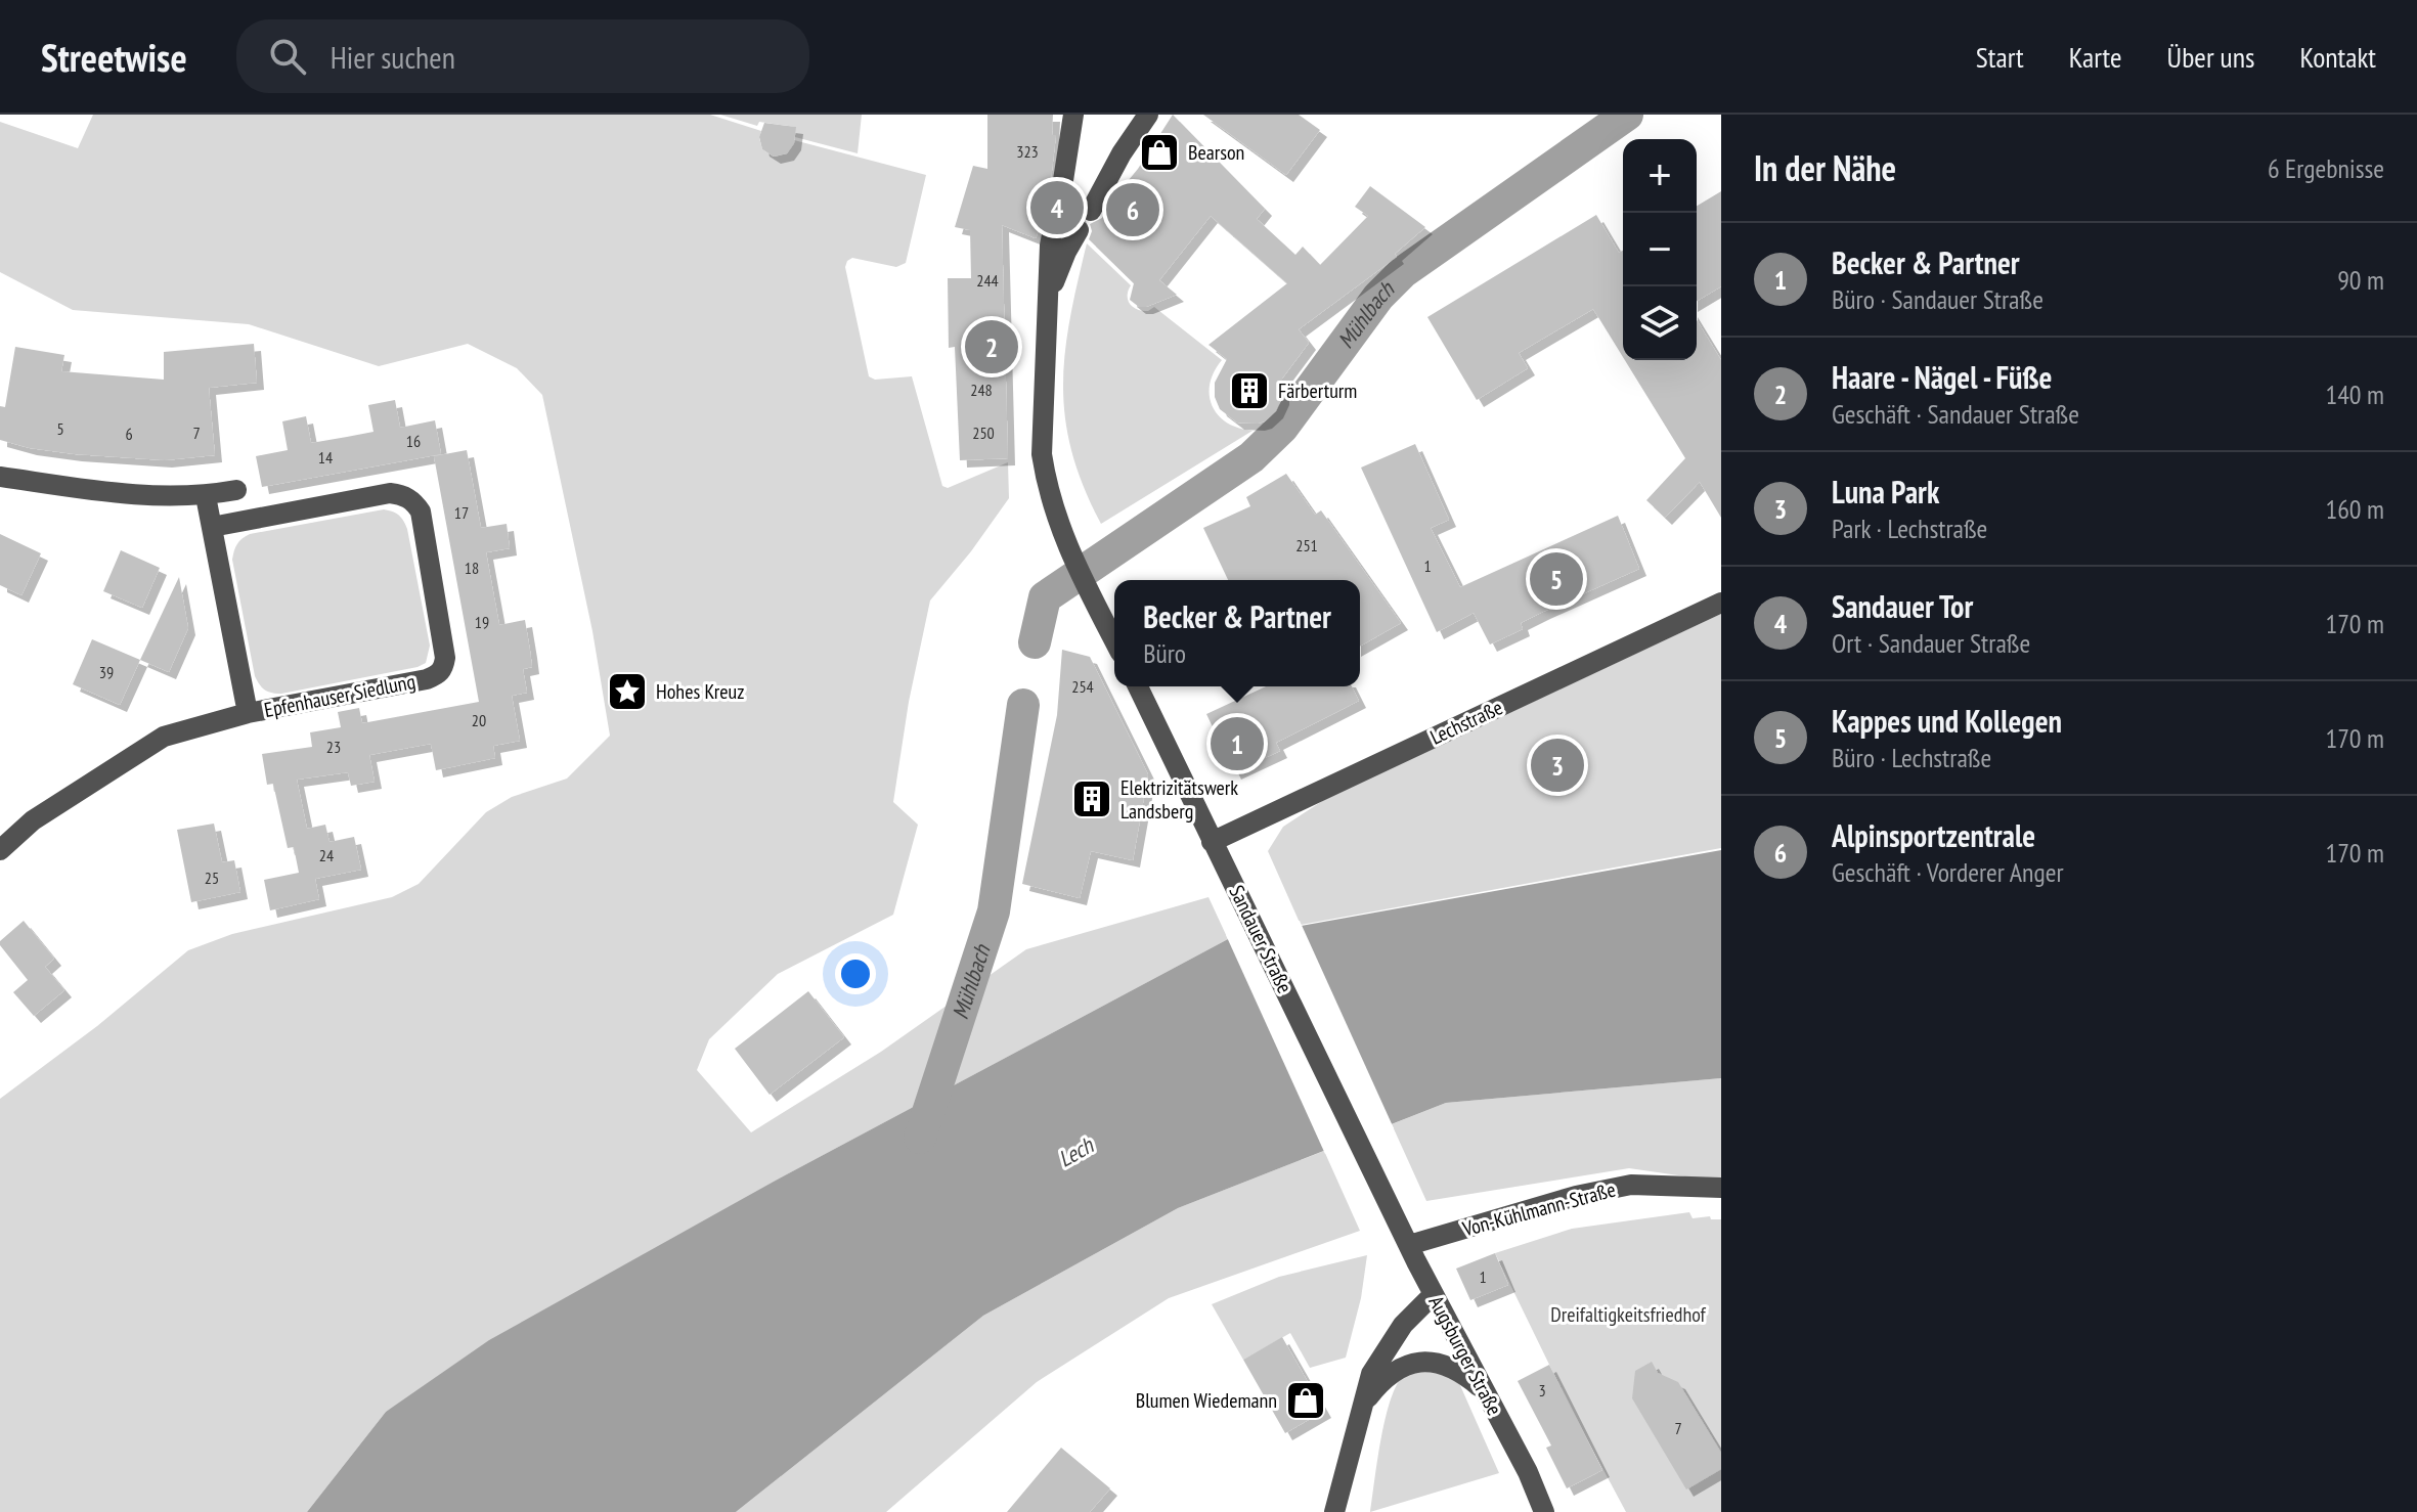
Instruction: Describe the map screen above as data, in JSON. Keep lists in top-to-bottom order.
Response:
{
  "streets": {
    "street": [
      "Epfenhauser Siedlung",
      "Lechstraße",
      "Sandauer Straße",
      "Von-Kühlmann-Straße",
      "Augsburger Straße"
    ]
  },
  "crossings": [
    ["Lechstraße", "Sandauer Straße"],
    ["Sandauer Straße", "Augsburger Straße"],
    ["Von-Kühlmann-Straße", "Augsburger Straße"]
  ],
  "water": ["Mühlbach", "Lech"],
  "parks": ["Dreifaltigkeitsfriedhof"],
  "places": {
    "shop": ["Bearson", "Blumen Wiedemann"],
    "building": ["Färberturm", "Elektrizitätswerk Landsberg"],
    "place": ["Hohes Kreuz"]
  },
  "house_numbers": [
    "323",
    "244",
    "248",
    "5",
    "7",
    "250",
    "6",
    "16",
    "14",
    "17",
    "251",
    "1",
    "18",
    "19",
    "39",
    "254",
    "20",
    "23",
    "24",
    "25",
    "1",
    "3",
    "7"
  ],
  "page": {
    "header": "Streetwise",
    "search": "Hier suchen",
    "nav": [
      "Start",
      "Karte",
      "Über uns",
      "Kontakt"
    ],
    "heading": ["In der Nähe", "6 Ergebnisse"],
    "map_buttons": ["+", "−"],
    "pins": [
      "4",
      "6",
      "2",
      "5",
      "1",
      "3"
    ],
    "list": [
      {
        "mark": "1",
        "name": "Becker & Partner",
        "note": "Büro · Sandauer Straße",
        "value": "90 m"
      },
      {
        "mark": "2",
        "name": "Haare - Nägel - Füße",
        "note": "Geschäft · Sandauer Straße",
        "value": "140 m"
      },
      {
        "mark": "3",
        "name": "Luna Park",
        "note": "Park · Lechstraße",
        "value": "160 m"
      },
      {
        "mark": "4",
        "name": "Sandauer Tor",
        "note": "Ort · Sandauer Straße",
        "value": "170 m"
      },
      {
        "mark": "5",
        "name": "Kappes und Kollegen",
        "note": "Büro · Lechstraße",
        "value": "170 m"
      },
      {
        "mark": "6",
        "name": "Alpinsportzentrale",
        "note": "Geschäft · Vorderer Anger",
        "value": "170 m"
      }
    ],
    "popup": ["Becker & Partner", "Büro"]
  }
}
